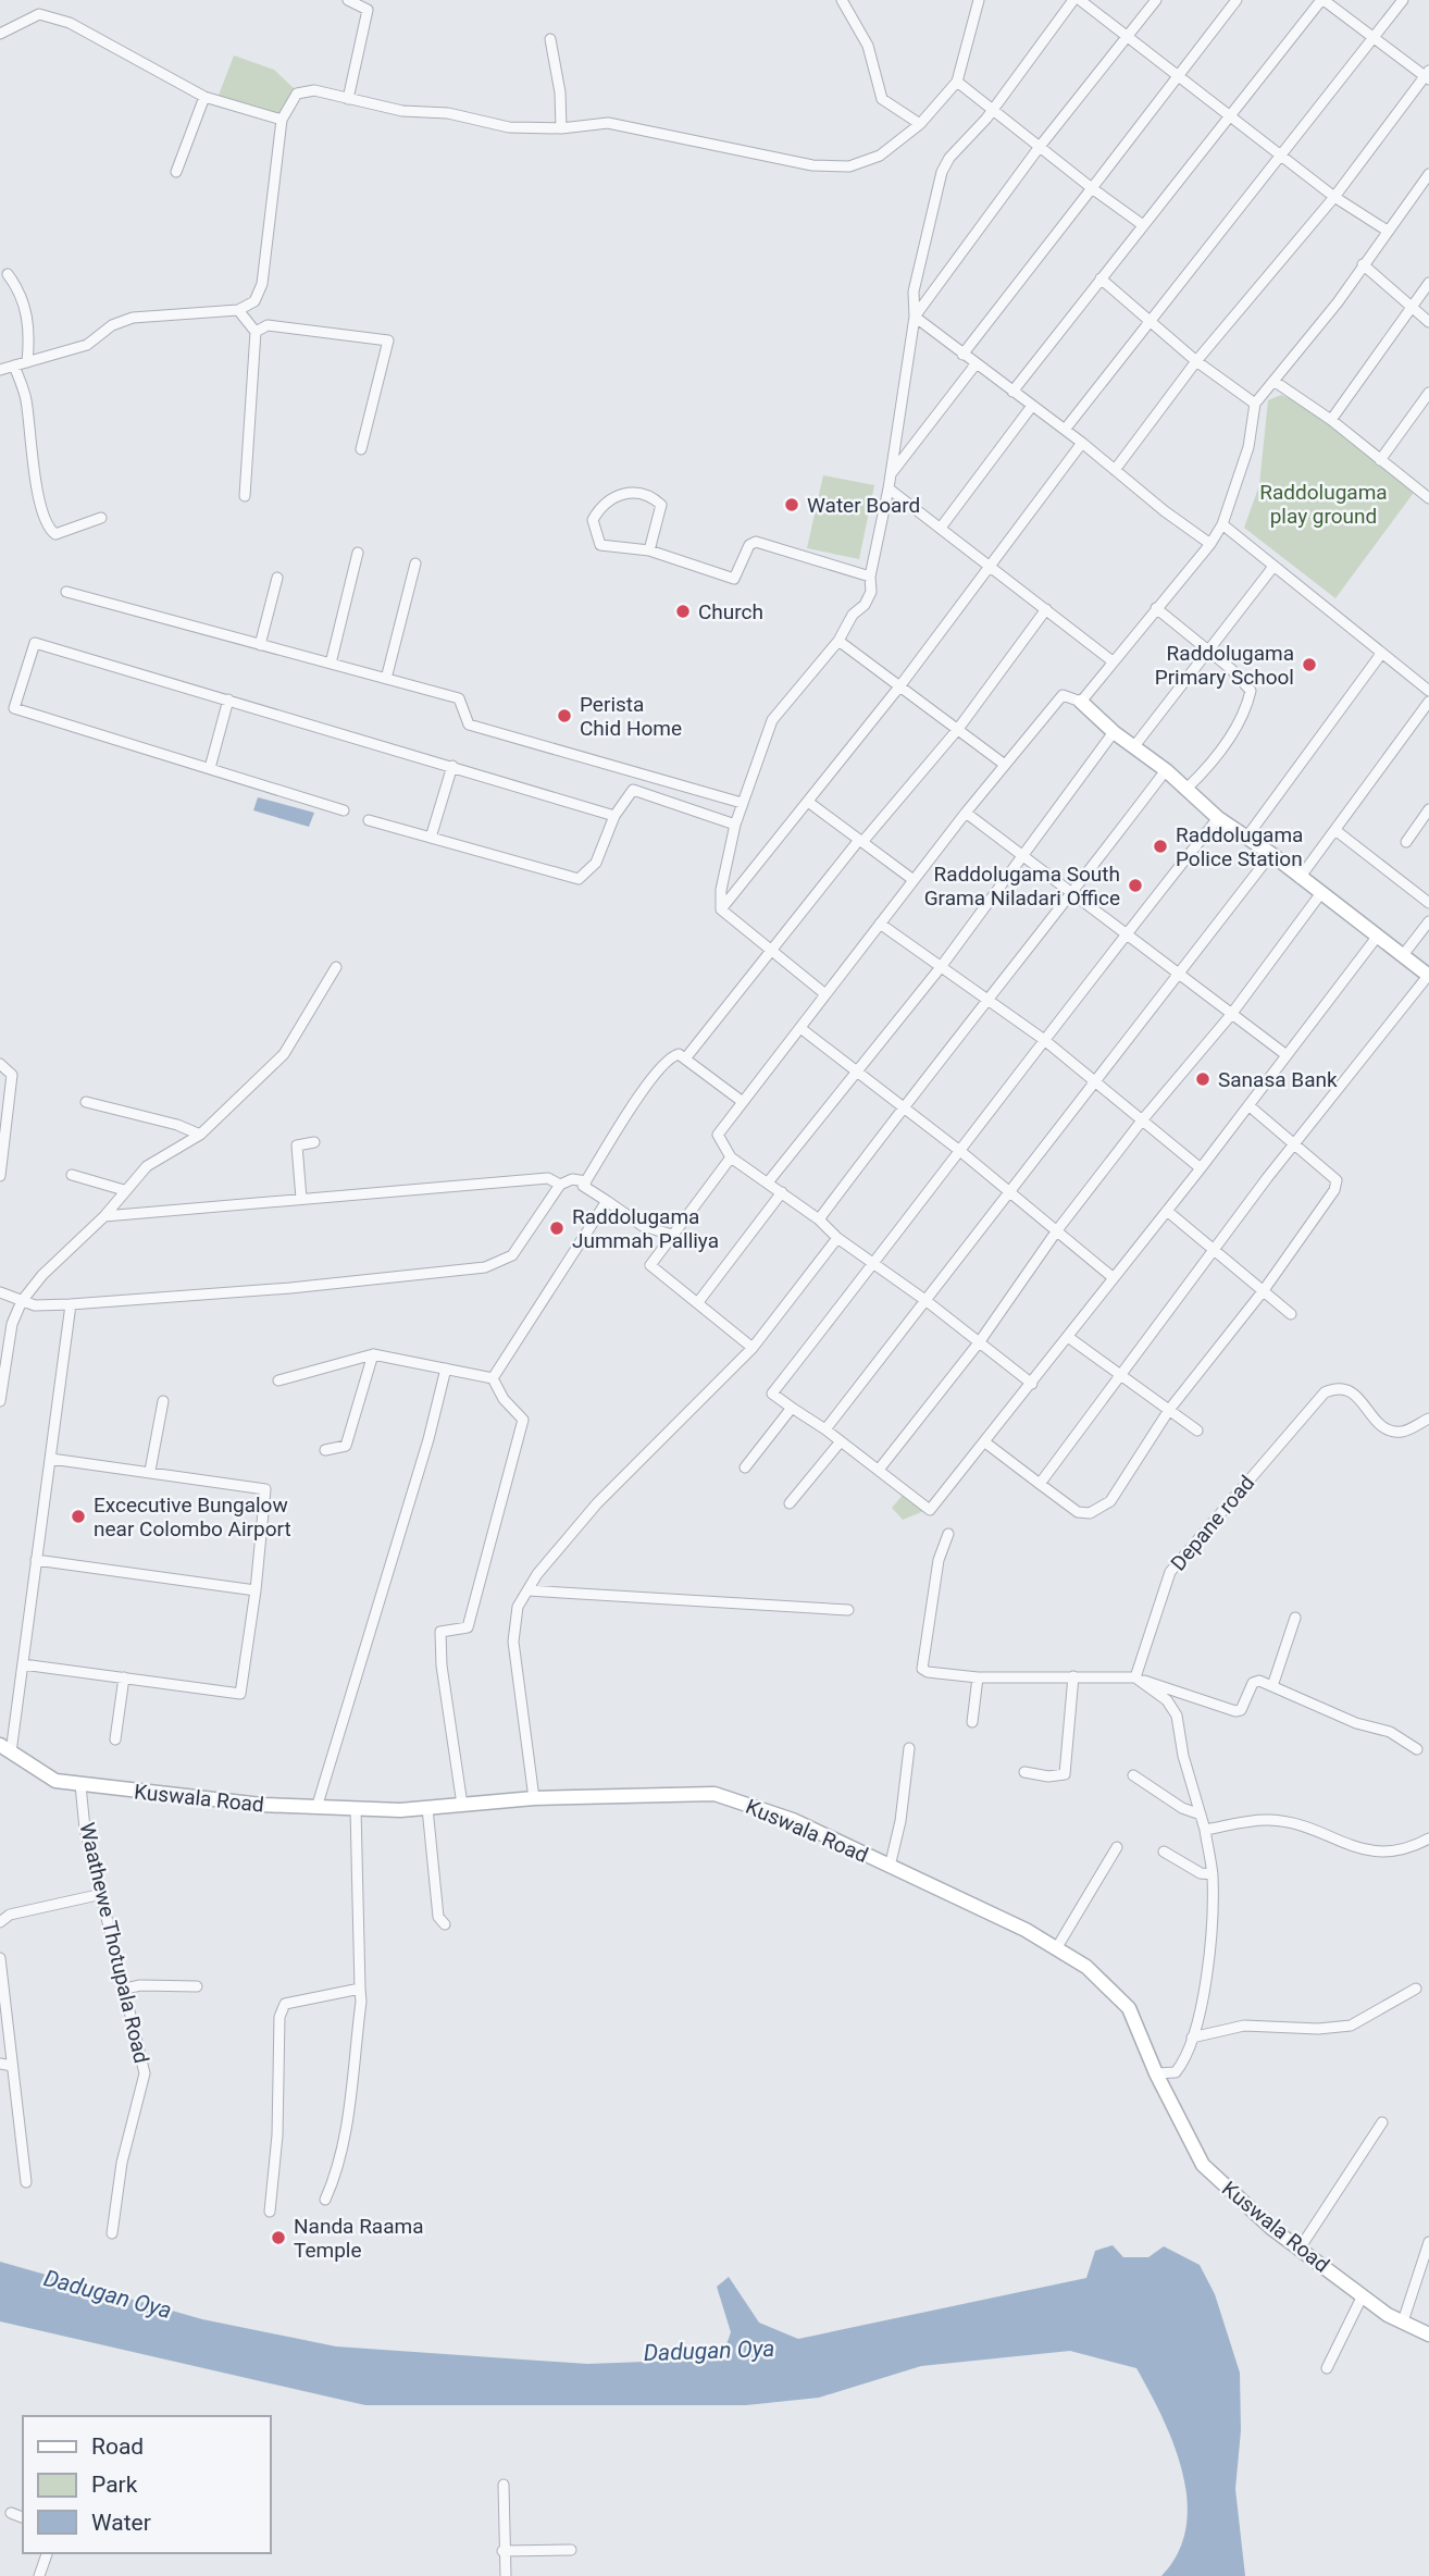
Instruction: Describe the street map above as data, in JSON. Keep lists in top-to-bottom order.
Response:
{
  "streets": {
    "street": ["Depane road", "Kuswala Road", "Waathewe Thotupala Road"]
  },
  "crossings": [
    ["Kuswala Road", "Waathewe Thotupala Road"]
  ],
  "water": ["Dadugan Oya"],
  "parks": ["Raddolugama play ground"],
  "places": [
    "Water Board",
    "Church",
    "Raddolugama Primary School",
    "Perista Chid Home",
    "Raddolugama Police Station",
    "Raddolugama South Grama Niladari Office",
    "Sanasa Bank",
    "Raddolugama Jummah Palliya",
    "Excecutive Bungalow near Colombo Airport",
    "Nanda Raama Temple"
  ],
  "legend": ["Road", "Park", "Water"]
}
